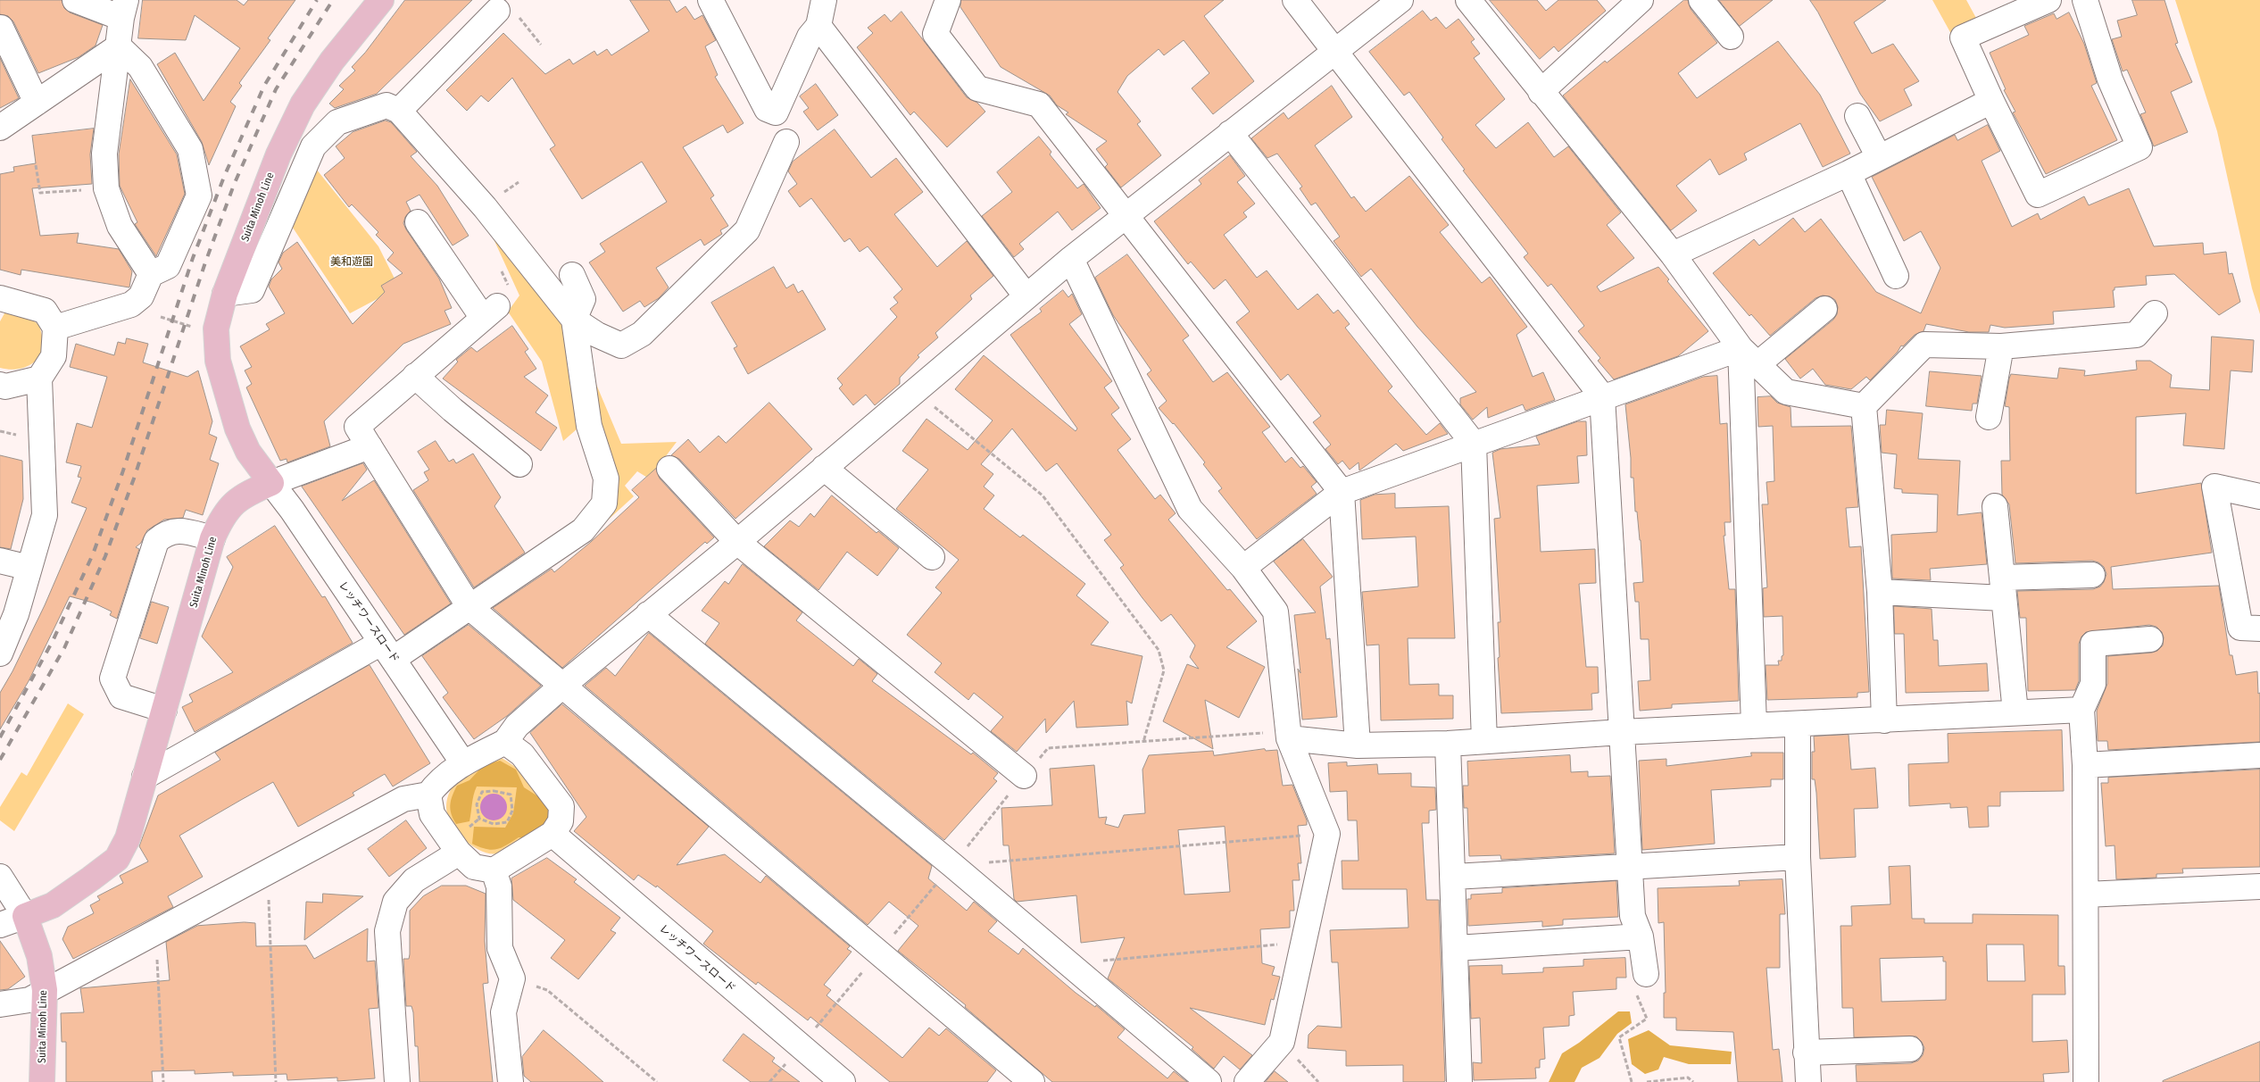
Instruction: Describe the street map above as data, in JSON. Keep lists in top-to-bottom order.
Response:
{
  "streets": {
    "main road": ["Suita Minoh Line"],
    "street": ["レッチワースロード"]
  },
  "crossings": [
    ["Suita Minoh Line", "レッチワースロード"]
  ],
  "parks": ["美和遊園"]
}
